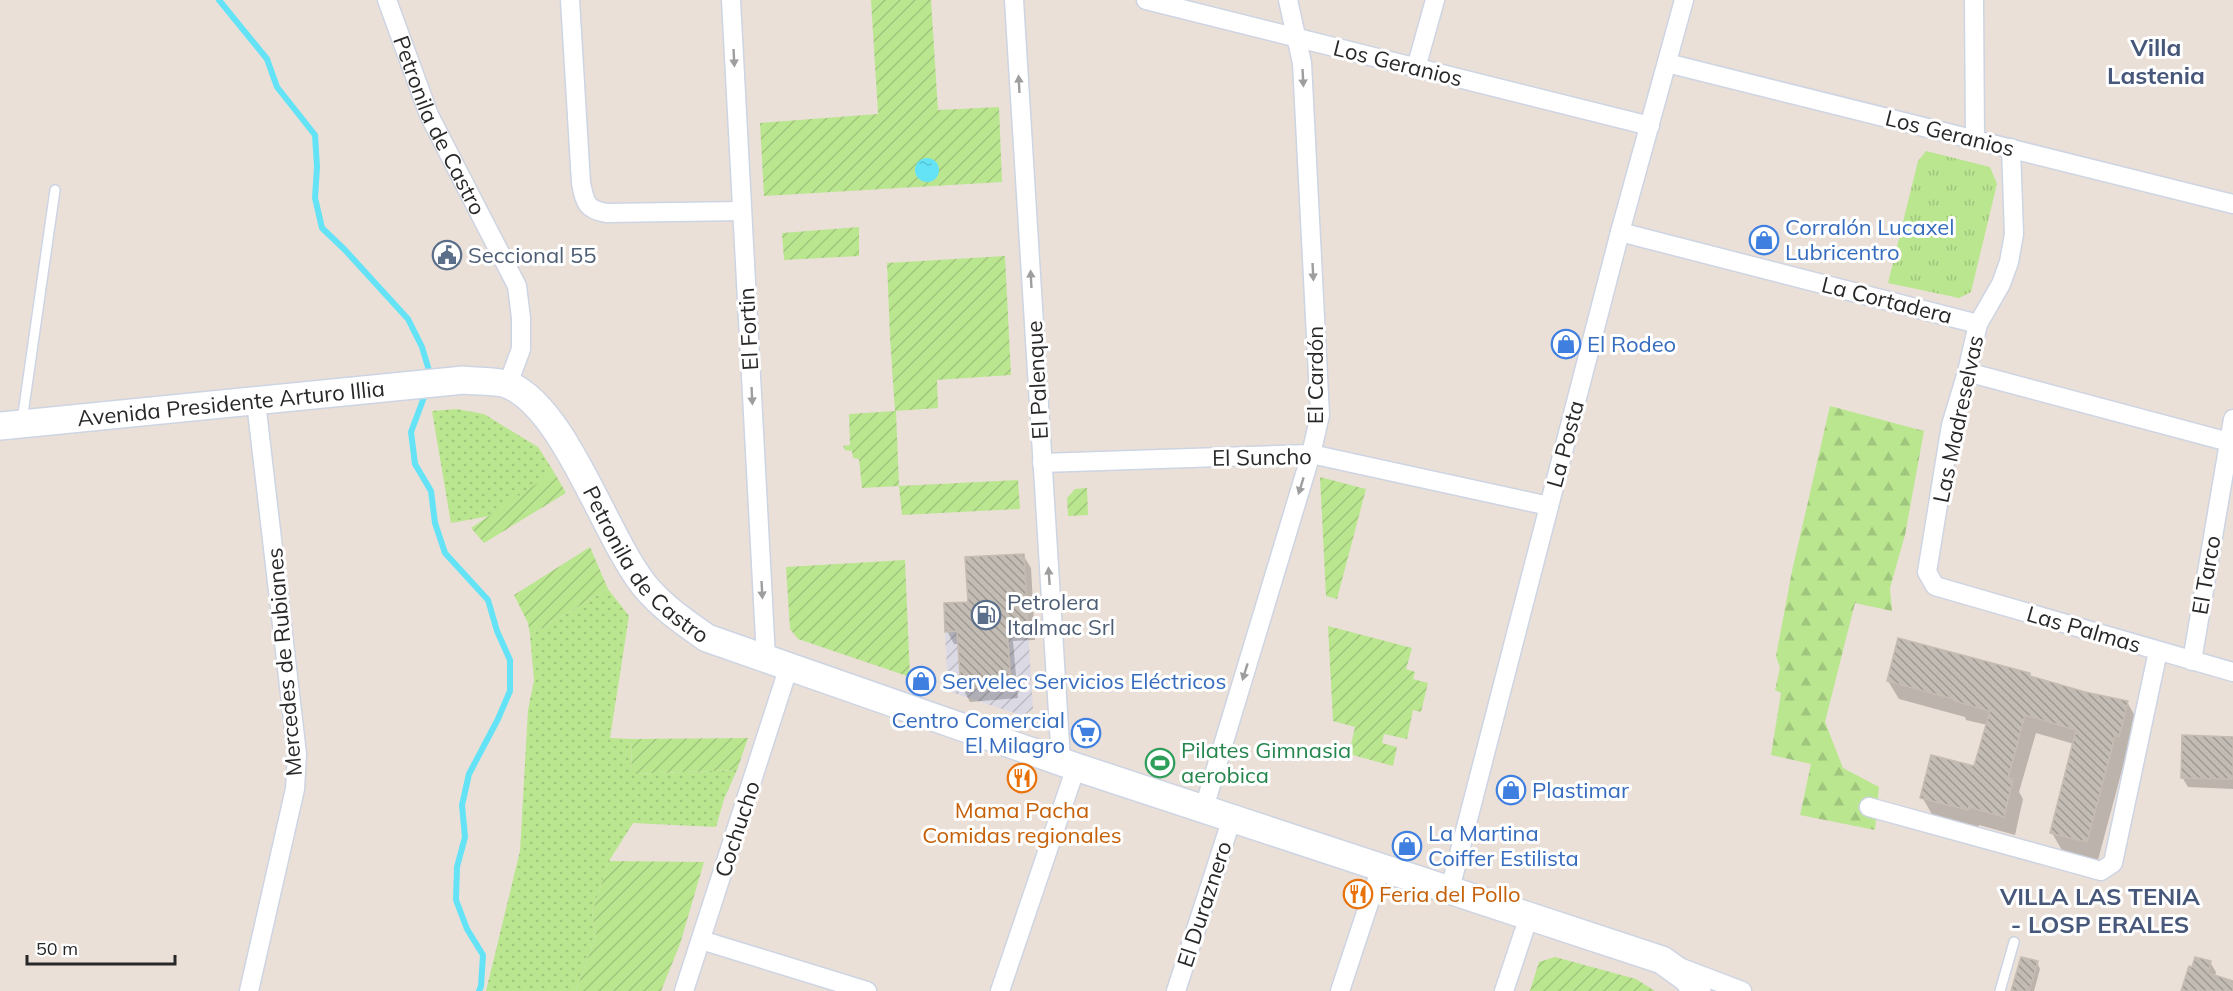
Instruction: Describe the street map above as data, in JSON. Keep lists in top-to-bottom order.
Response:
{
  "streets": {
    "main road": ["Petronila de Castro", "Avenida Presidente Arturo Illia"],
    "street": [
      "Los Geranios",
      "La Cortadera",
      "El Fortin",
      "El Cardón",
      "El Palenque",
      "Las Madreselvas",
      "La Posta",
      "El Suncho",
      "El Tarco",
      "Las Palmas",
      "Mercedes de Rubianes",
      "Cochucho",
      "El Duraznero"
    ]
  },
  "crossings": [
    ["Los Geranios", "El Cardón"],
    ["Los Geranios", "Las Madreselvas"],
    ["Los Geranios", "La Posta"],
    ["Petronila de Castro", "El Fortin"],
    ["Petronila de Castro", "Avenida Presidente Arturo Illia"],
    ["Petronila de Castro", "Cochucho"],
    ["La Cortadera", "Las Madreselvas"],
    ["La Cortadera", "La Posta"],
    ["El Fortin", "Cochucho"],
    ["El Cardón", "El Suncho"],
    ["El Palenque", "El Suncho"],
    ["Avenida Presidente Arturo Illia", "Mercedes de Rubianes"],
    ["Las Madreselvas", "Las Palmas"],
    ["La Posta", "El Suncho"],
    ["El Tarco", "Las Palmas"]
  ],
  "one_way": ["El Fortin", "El Cardón", "El Palenque"],
  "districts": ["Villa Lastenia", "VILLA LAS TENIA - LOSP ERALES"],
  "places": {
    "shop": [
      "Corralón Lucaxel Lubricentro",
      "El Rodeo",
      "Servelec Servicios Eléctricos",
      "Plastimar",
      "La Martina Coiffer Estilista"
    ],
    "public building": ["Seccional 55"],
    "fuel station": ["Petrolera Italmac Srl"],
    "supermarket": ["Centro Comercial El Milagro"],
    "sports": ["Pilates Gimnasia aerobica"],
    "restaurant": ["Mama Pacha Comidas regionales", "Feria del Pollo"]
  },
  "scale_bar": "50 m"
}
